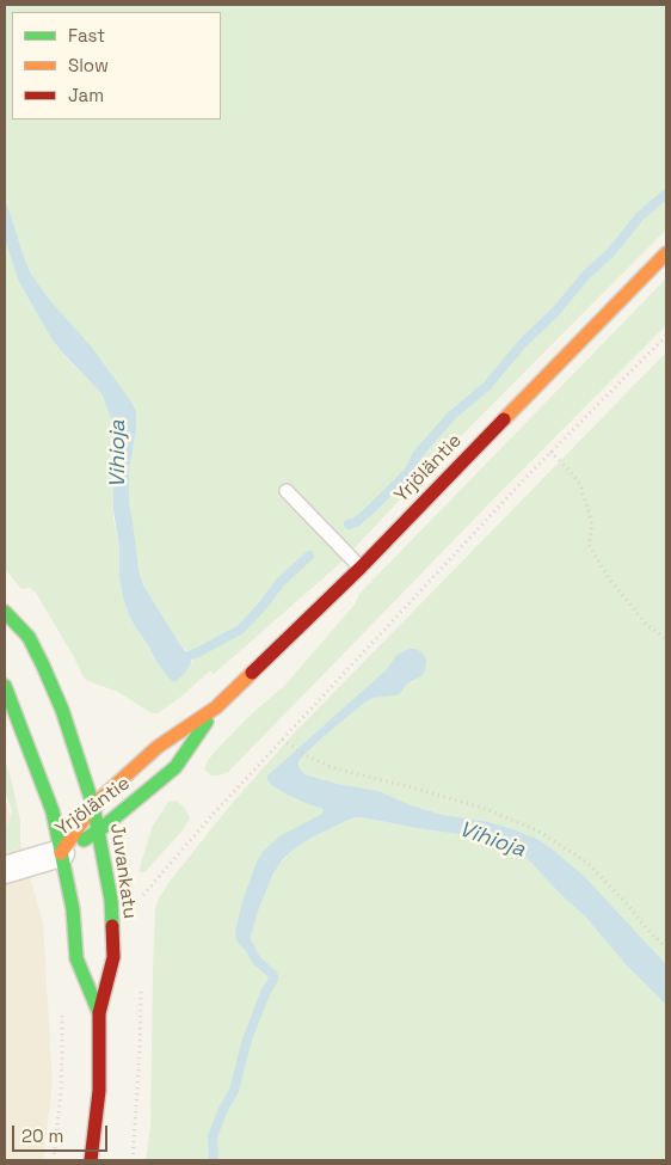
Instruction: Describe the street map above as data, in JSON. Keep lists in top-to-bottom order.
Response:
{
  "streets": {
    "main road": ["Yrjöläntie", "Juvankatu"]
  },
  "crossings": [
    ["Yrjöläntie", "Juvankatu"]
  ],
  "water": ["Vihioja"],
  "legend": ["Fast", "Slow", "Jam"],
  "scale_bar": "20 m"
}
